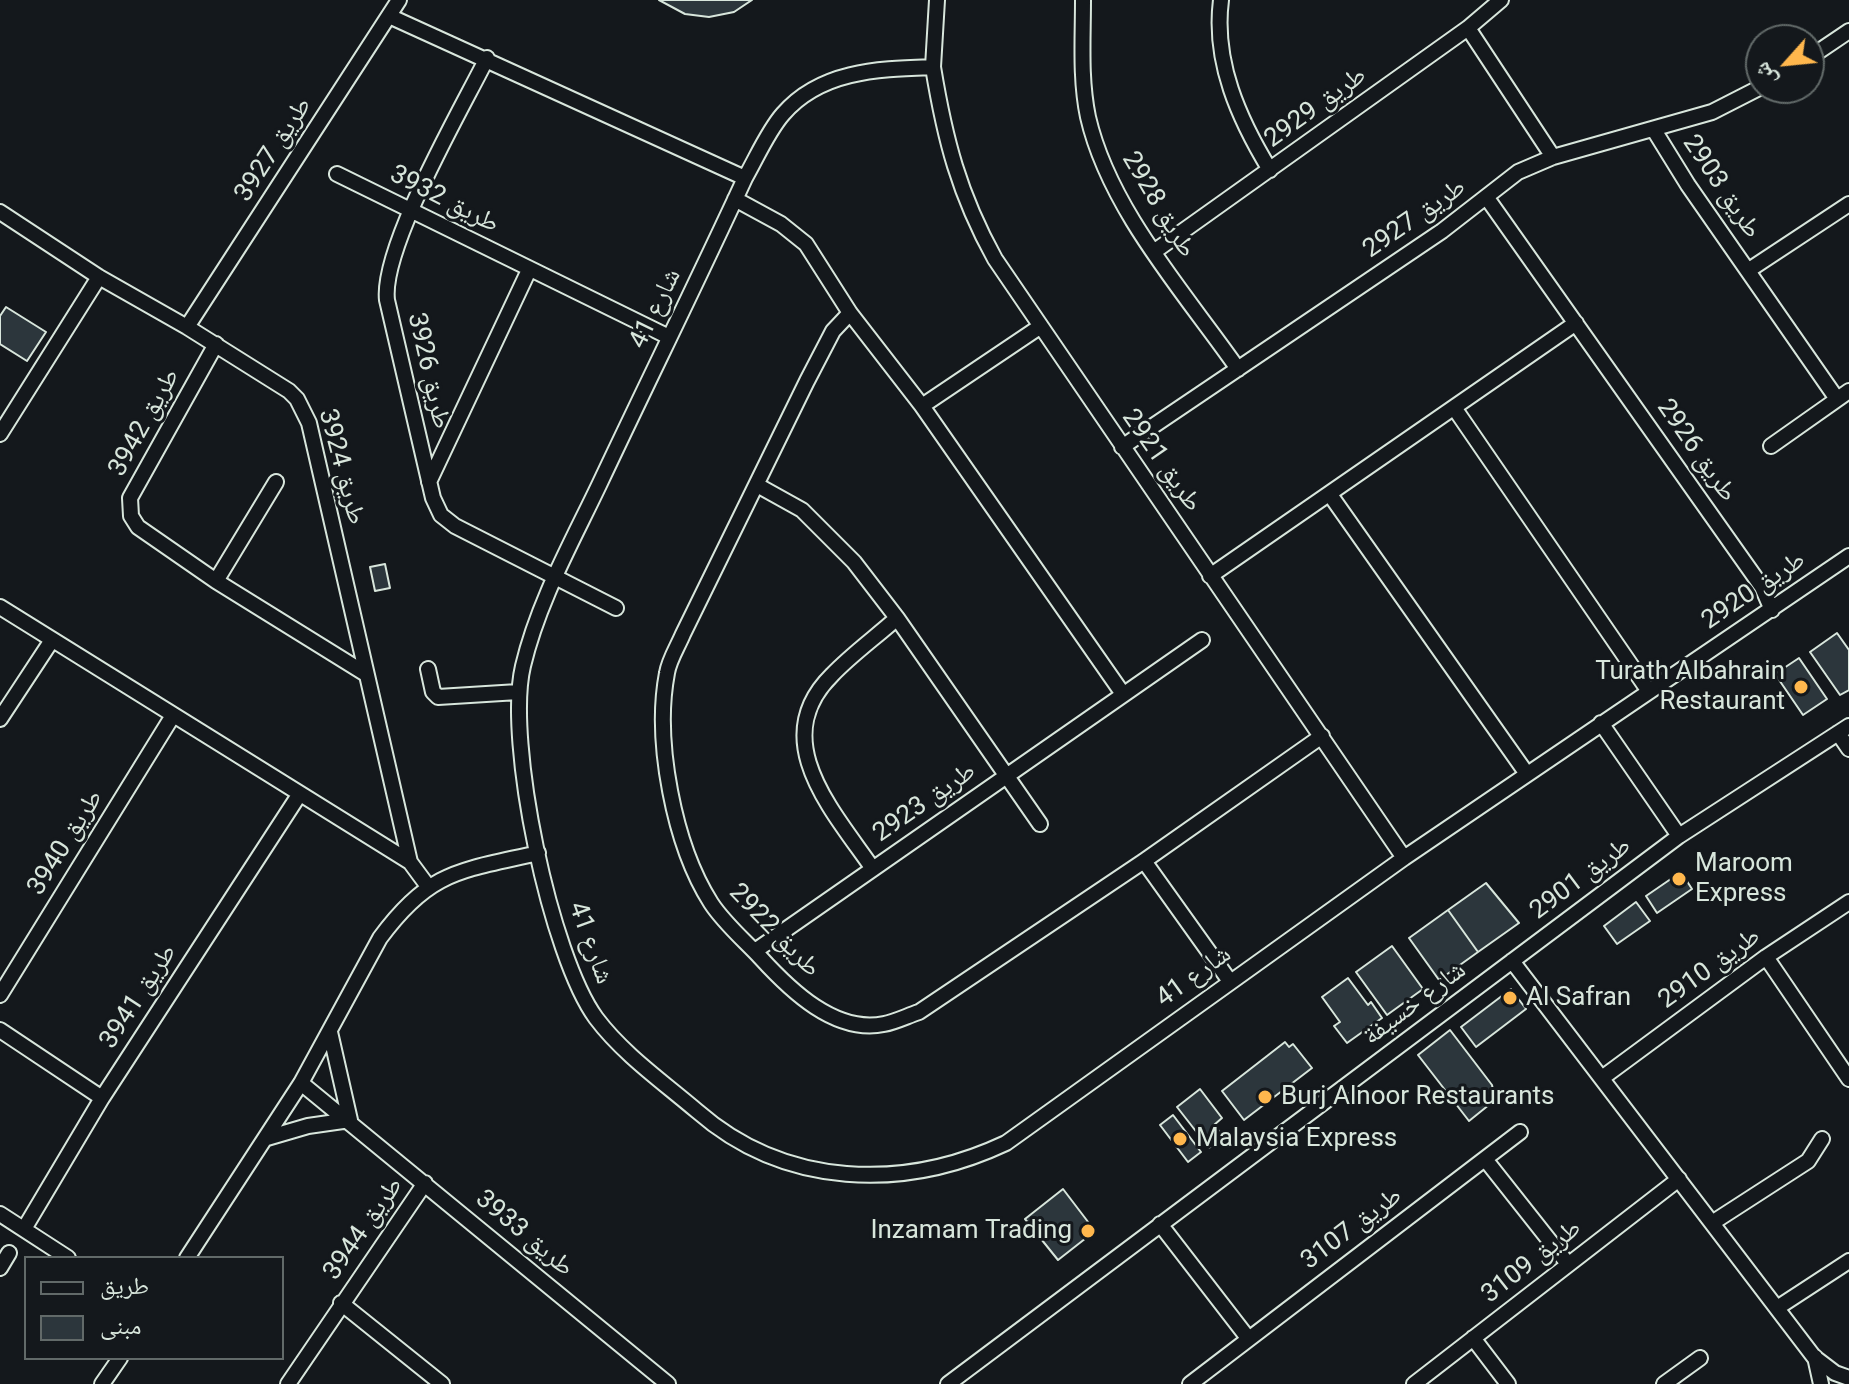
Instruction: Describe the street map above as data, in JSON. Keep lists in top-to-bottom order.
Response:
{
  "streets": {
    "street": [
      "طريق 2929",
      "طريق 3927",
      "طريق 2903",
      "طريق 3932",
      "طريق 2928",
      "طريق 2927",
      "شارع 41",
      "طريق 3926",
      "طريق 3942",
      "طريق 2926",
      "طريق 2921",
      "طريق 3924",
      "طريق 2920",
      "طريق 2923",
      "طريق 3940",
      "طريق 2901",
      "طريق 2922",
      "طريق 2910",
      "طريق 3941",
      "شارع خسيفة",
      "طريق 3944",
      "طريق 3107",
      "طريق 3933",
      "طريق 3109"
    ]
  },
  "crossings": [
    ["طريق 2929", "طريق 2928"],
    ["طريق 3927", "طريق 3924"],
    ["طريق 2903", "طريق 2927"],
    ["طريق 3932", "شارع 41"],
    ["طريق 3932", "طريق 3926"],
    ["طريق 2928", "طريق 2927"],
    ["طريق 2927", "طريق 2926"],
    ["طريق 2927", "طريق 2921"],
    ["شارع 41", "طريق 3926"],
    ["شارع 41", "طريق 2921"],
    ["شارع 41", "طريق 2920"],
    ["طريق 3942", "طريق 3924"],
    ["طريق 2926", "طريق 2920"],
    ["طريق 2921", "طريق 2922"],
    ["طريق 2923", "طريق 2922"],
    ["طريق 2901", "شارع خسيفة"],
    ["طريق 3944", "طريق 3933"]
  ],
  "places": [
    "Turath Albahrain Restaurant",
    "Maroom Express",
    "Al Safran",
    "Burj Alnoor Restaurants",
    "Malaysia Express",
    "Inzamam Trading"
  ],
  "legend": ["طريق", "مبنى"],
  "north": "bottom left"
}
